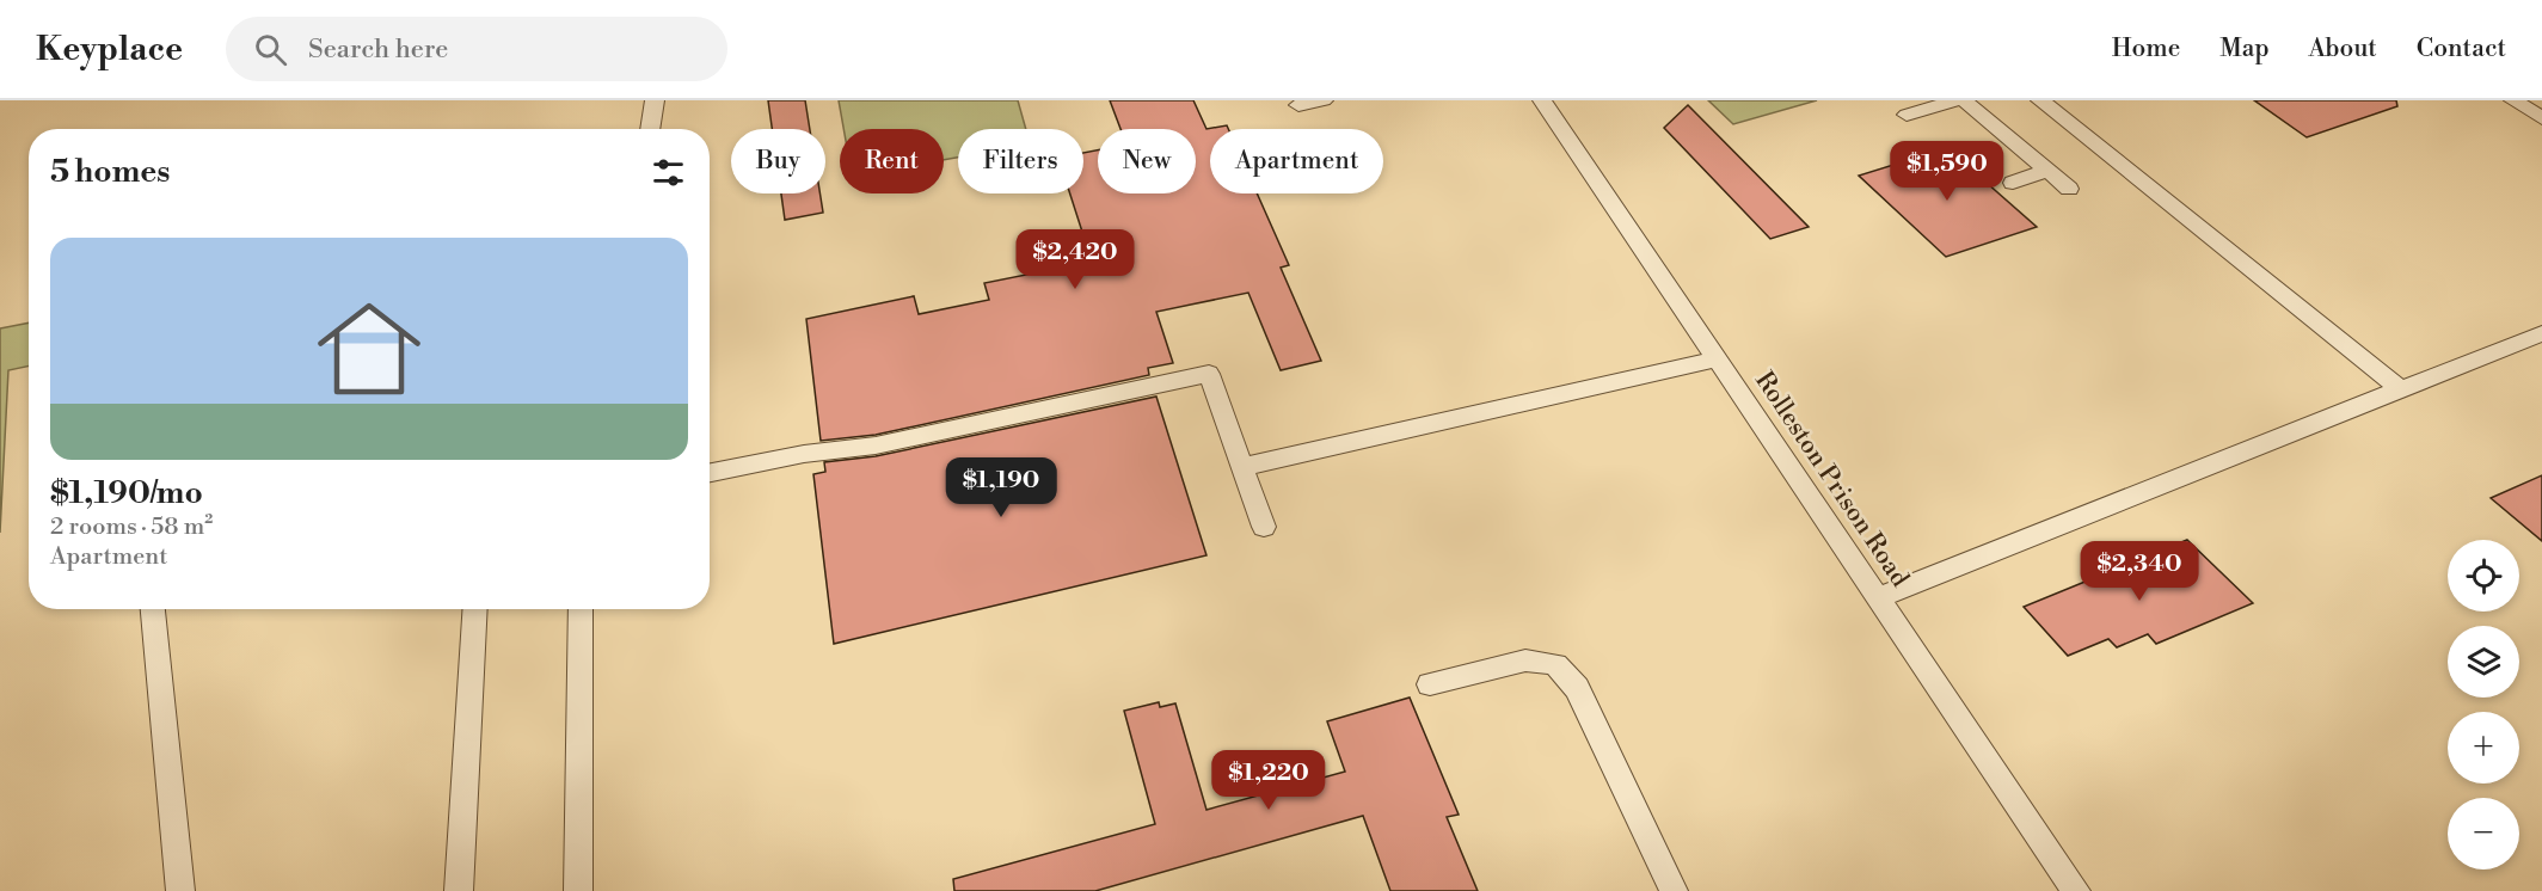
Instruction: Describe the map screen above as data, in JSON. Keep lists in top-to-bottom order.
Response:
{
  "streets": {
    "lane": ["Rolleston Prison Road"]
  },
  "page": {
    "header": "Keyplace",
    "search": "Search here",
    "nav": [
      "Home",
      "Map",
      "About",
      "Contact"
    ],
    "chip": [
      "Buy",
      "Rent",
      "Filters",
      "New",
      "Apartment"
    ],
    "heading": "5 homes",
    "price": [
      "$1,590",
      "$2,420",
      "$1,190",
      "$2,340",
      "$1,220"
    ],
    "list": [
      {
        "name": "$1,190/mo",
        "note": "2 rooms · 58 m² · Apartment"
      }
    ],
    "map_buttons": ["+", "−"]
  }
}
